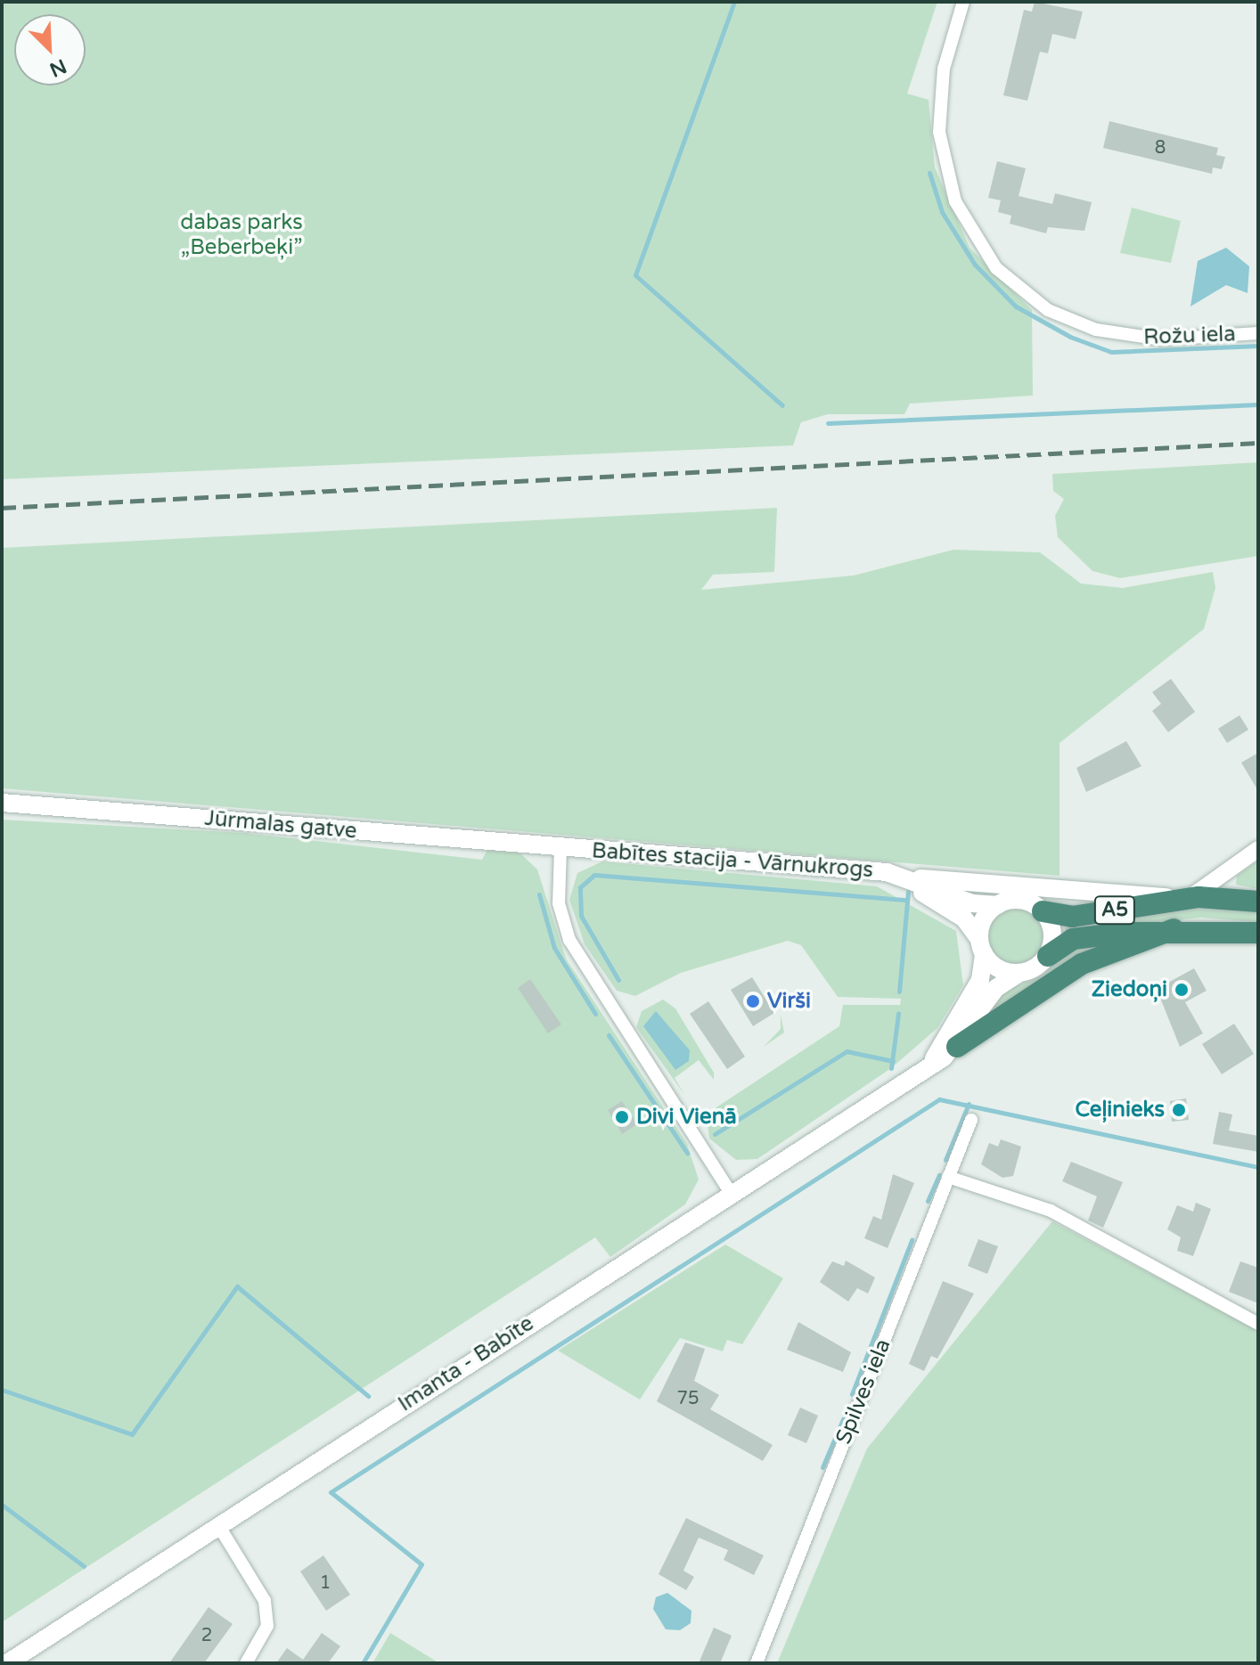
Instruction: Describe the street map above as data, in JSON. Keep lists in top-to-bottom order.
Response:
{
  "streets": {
    "highway": ["A5"],
    "main road": ["Jūrmalas gatve", "Babītes stacija - Vārnukrogs", "Imanta - Babīte"],
    "street": ["Rožu iela", "Spilves iela"]
  },
  "crossings": [
    ["Jūrmalas gatve", "Babītes stacija - Vārnukrogs"],
    ["Babītes stacija - Vārnukrogs", "A5"],
    ["Babītes stacija - Vārnukrogs", "Imanta - Babīte"],
    ["A5", "Imanta - Babīte"]
  ],
  "parks": ["dabas parks „Beberbeķi”"],
  "places": [
    "Ziedoņi",
    "Virši",
    "Ceļinieks",
    "Divi Vienā"
  ],
  "house_numbers": [
    "8",
    "75",
    "1",
    "2"
  ],
  "north": "bottom right"
}
